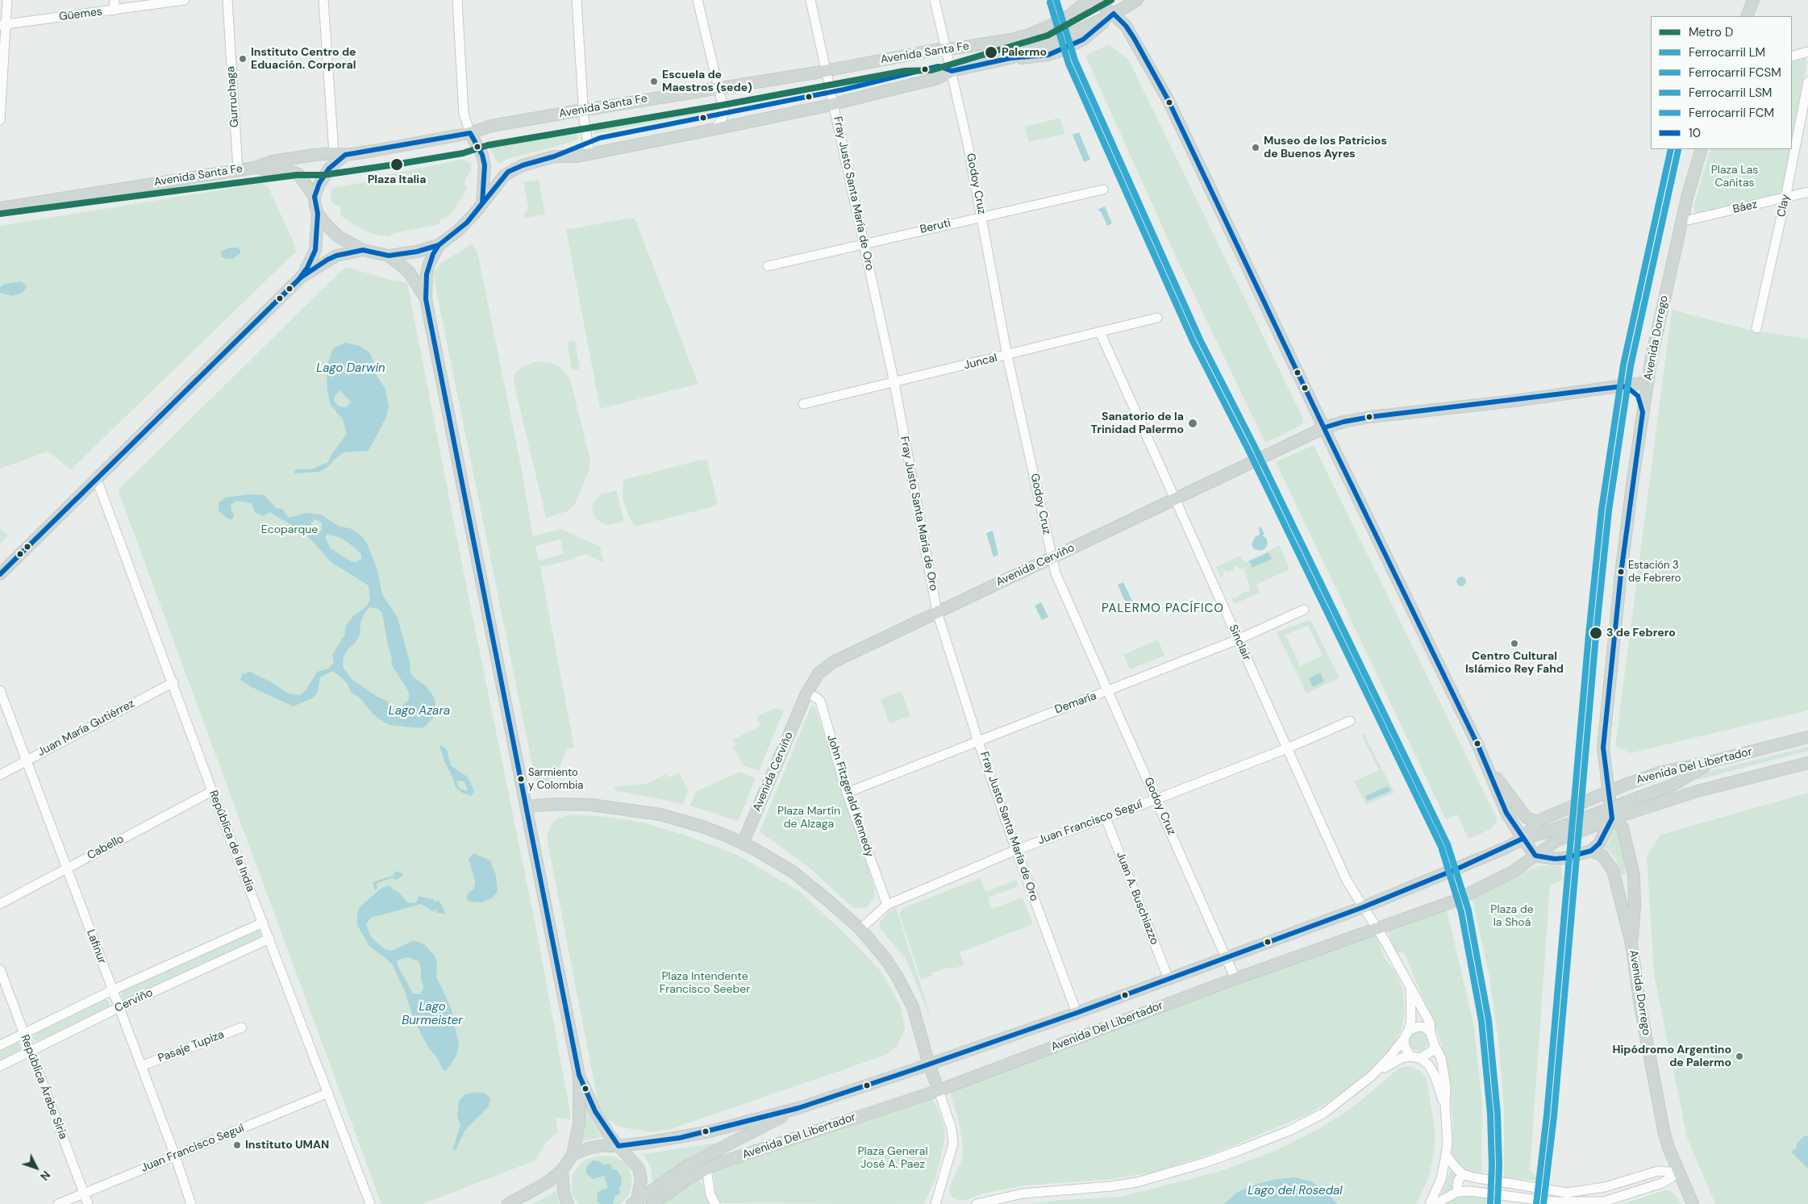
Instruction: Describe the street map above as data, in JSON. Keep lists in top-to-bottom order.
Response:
{
  "streets": {
    "main road": [
      "Avenida Santa Fe",
      "Avenida Dorrego",
      "Avenida Cerviño",
      "Avenida Del Libertador"
    ],
    "street": [
      "Güemes",
      "Gurruchaga",
      "Godoy Cruz",
      "Fray Justo Santa María de Oro",
      "Clay",
      "Báez",
      "Beruti",
      "Juncal",
      "Sinclair",
      "Demaría",
      "Juan María Gutiérrez",
      "John Fitzgerald Kennedy",
      "Juan Francisco Seguí",
      "República de la India",
      "Cabello",
      "Juan A. Buschiazzo",
      "Lafinur",
      "Cerviño",
      "Pasaje Tupiza",
      "República Árabe Siria"
    ]
  },
  "crossings": [
    ["Avenida Santa Fe", "Gurruchaga"],
    ["Avenida Santa Fe", "Godoy Cruz"],
    ["Avenida Santa Fe", "Fray Justo Santa María de Oro"],
    ["Godoy Cruz", "Beruti"],
    ["Godoy Cruz", "Juncal"],
    ["Godoy Cruz", "Avenida Cerviño"],
    ["Godoy Cruz", "Demaría"],
    ["Godoy Cruz", "Avenida Del Libertador"],
    ["Godoy Cruz", "Juan Francisco Seguí"],
    ["Fray Justo Santa María de Oro", "Beruti"],
    ["Fray Justo Santa María de Oro", "Juncal"],
    ["Fray Justo Santa María de Oro", "Avenida Cerviño"],
    ["Fray Justo Santa María de Oro", "Demaría"],
    ["Fray Justo Santa María de Oro", "Avenida Del Libertador"],
    ["Fray Justo Santa María de Oro", "Juan Francisco Seguí"],
    ["Clay", "Báez"],
    ["Báez", "Avenida Dorrego"],
    ["Avenida Dorrego", "Avenida Cerviño"],
    ["Avenida Dorrego", "Avenida Del Libertador"],
    ["Juncal", "Sinclair"],
    ["Avenida Cerviño", "Sinclair"],
    ["Avenida Cerviño", "John Fitzgerald Kennedy"],
    ["Sinclair", "Demaría"],
    ["Sinclair", "Avenida Del Libertador"],
    ["Sinclair", "Juan Francisco Seguí"],
    ["Demaría", "John Fitzgerald Kennedy"],
    ["Juan María Gutiérrez", "República de la India"],
    ["Juan María Gutiérrez", "Lafinur"],
    ["Avenida Del Libertador", "Juan A. Buschiazzo"],
    ["John Fitzgerald Kennedy", "Juan Francisco Seguí"],
    ["Juan Francisco Seguí", "República de la India"],
    ["Juan Francisco Seguí", "Juan A. Buschiazzo"],
    ["Juan Francisco Seguí", "Lafinur"],
    ["Juan Francisco Seguí", "República Árabe Siria"],
    ["República de la India", "Cabello"],
    ["República de la India", "Cerviño"],
    ["Cabello", "Lafinur"],
    ["Lafinur", "Cerviño"],
    ["Lafinur", "Pasaje Tupiza"],
    ["Cerviño", "República Árabe Siria"]
  ],
  "districts": ["PALERMO PACÍFICO"],
  "water": [
    "Lago Darwin",
    "Lago Azara",
    "Lago Burmeister",
    "Lago del Rosedal"
  ],
  "parks": [
    "Plaza Las Cañitas",
    "Ecoparque",
    "Plaza Martín de Alzaga",
    "Plaza de la Shoá",
    "Plaza Intendente Francisco Seeber",
    "Plaza General José A. Paez"
  ],
  "places": [
    "Palermo",
    "Instituto Centro de Eduación. Corporal",
    "Escuela de Maestros (sede)",
    "Museo de los Patricios de Buenos Ayres",
    "Plaza Italia",
    "Sanatorio de la Trinidad Palermo",
    "Estación 3 de Febrero",
    "3 de Febrero",
    "Centro Cultural Islámico Rey Fahd",
    "Sarmiento y Colombia",
    "Hipódromo Argentino de Palermo",
    "Instituto UMAN"
  ],
  "lines": [
    "metro line D",
    "rail line FCSM",
    "rail line LSM",
    "transit line 10",
    "rail line LM",
    "rail line FCM"
  ],
  "legend": [
    "Metro D",
    "Ferrocarril LM",
    "Ferrocarril FCSM",
    "Ferrocarril LSM",
    "Ferrocarril FCM",
    "10"
  ],
  "north": "bottom right"
}
